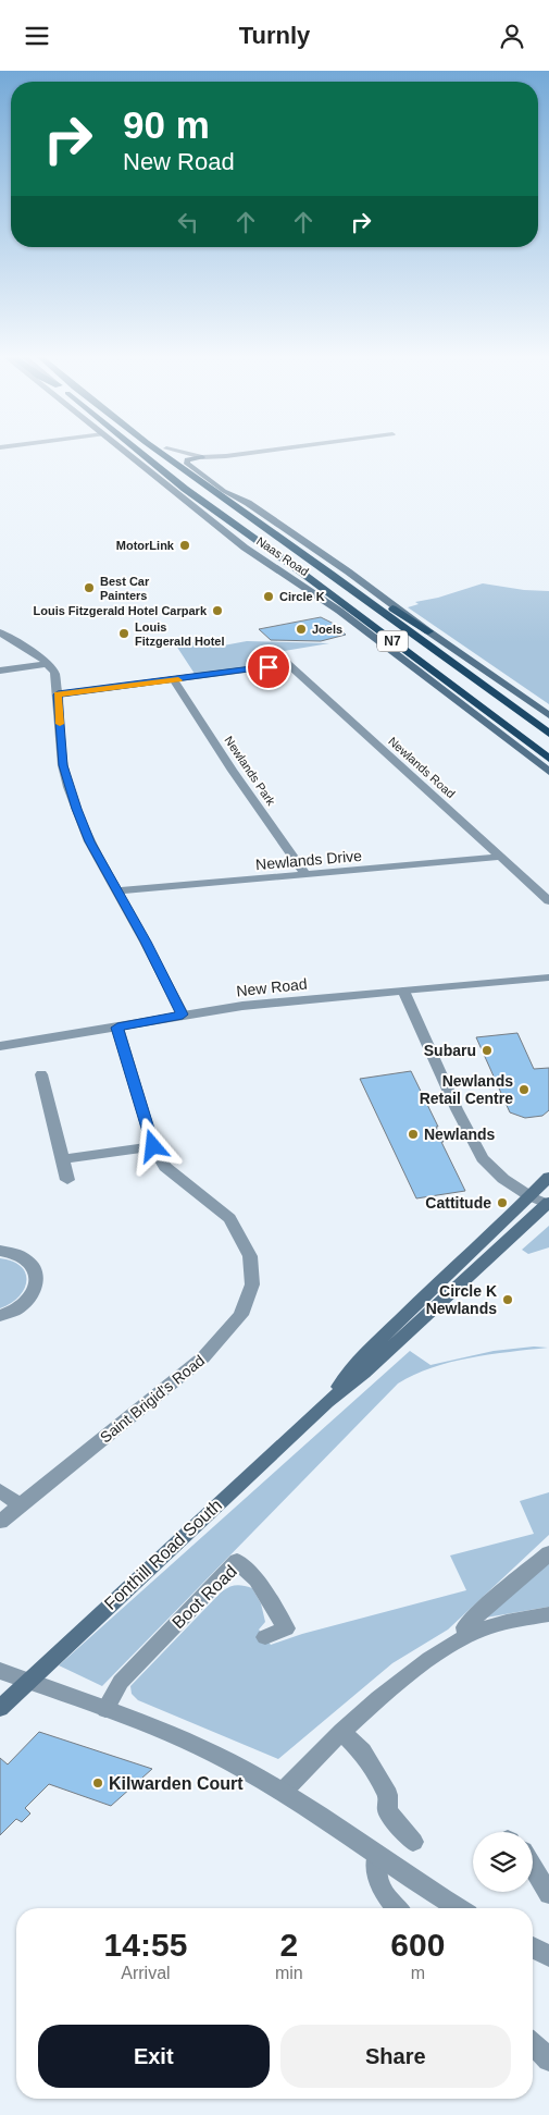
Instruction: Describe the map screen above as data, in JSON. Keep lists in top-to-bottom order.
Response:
{
  "streets": {
    "highway": ["Naas Road", "N7"],
    "main road": ["Fonthill Road South"],
    "street": [
      "Newlands Road",
      "Newlands Park",
      "Newlands Drive",
      "New Road",
      "Saint Brigid's Road",
      "Boot Road"
    ]
  },
  "crossings": [
    ["Naas Road", "N7"],
    ["Newlands Road", "Newlands Drive"],
    ["Newlands Park", "Newlands Drive"],
    ["New Road", "Saint Brigid's Road"]
  ],
  "places": [
    "MotorLink",
    "Best Car Painters",
    "Circle K",
    "Louis Fitzgerald Hotel Carpark",
    "Joels",
    "Louis Fitzgerald Hotel",
    "Subaru",
    "Newlands Retail Centre",
    "Newlands",
    "Cattitude",
    "Circle K Newlands",
    "Kilwarden Court"
  ],
  "page": {
    "header": "Turnly",
    "turn": ["90 m", "New Road"],
    "eta": [
      "14:55",
      "Arrival",
      "2",
      "min",
      "600",
      "m"
    ],
    "buttons": ["Exit", "Share"]
  }
}
